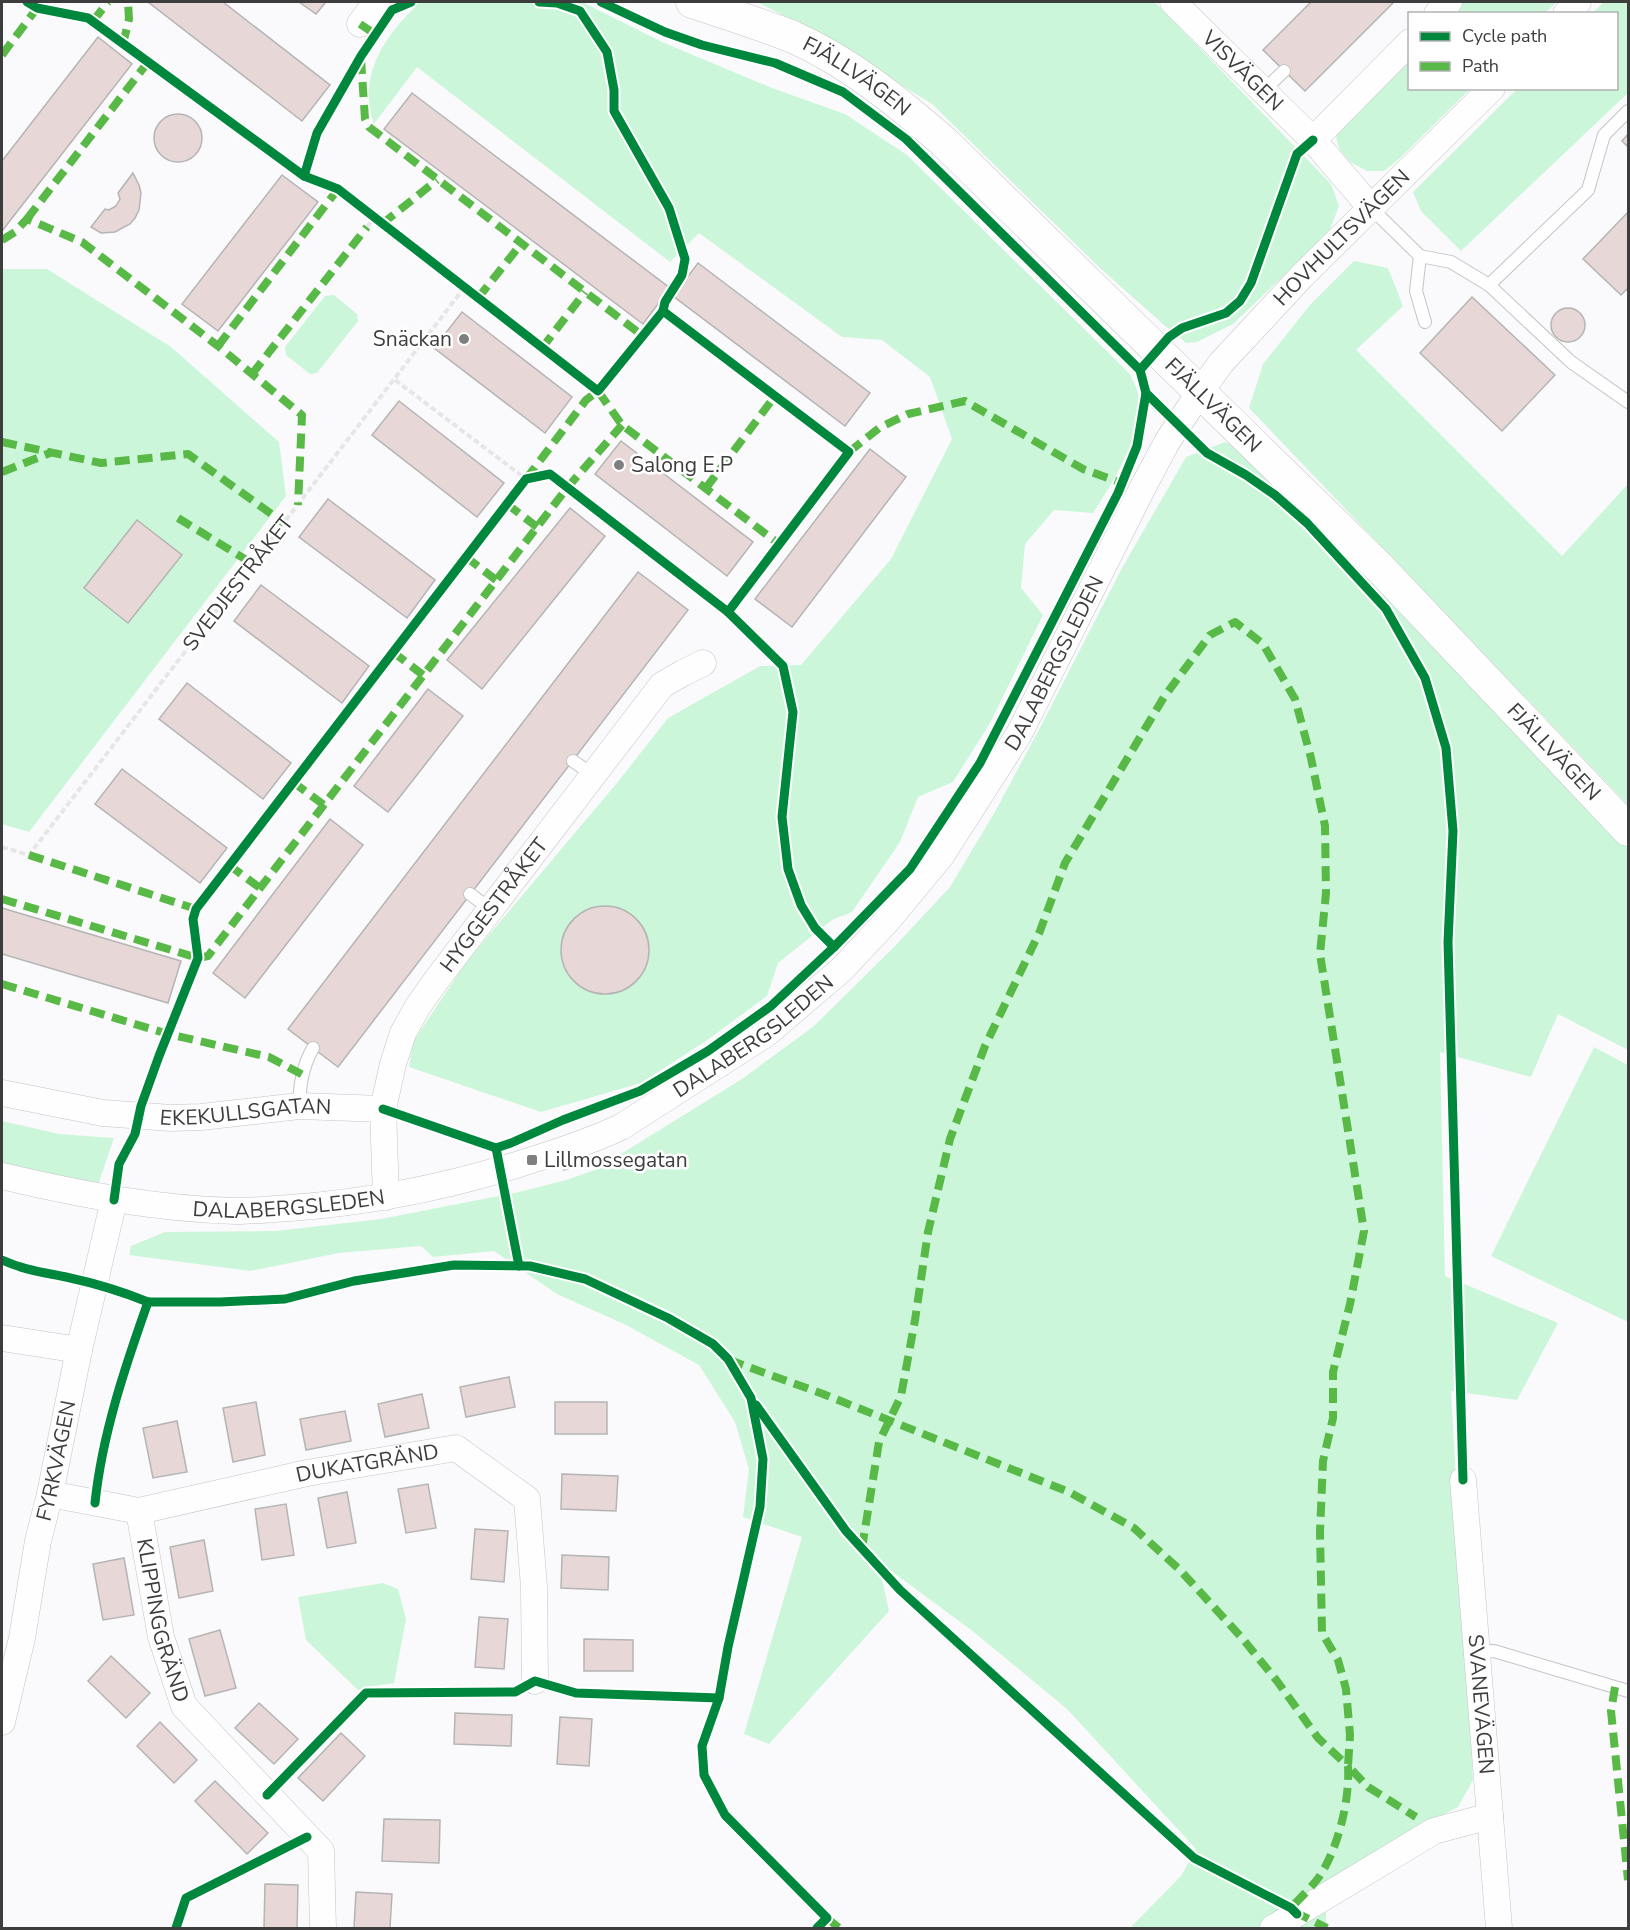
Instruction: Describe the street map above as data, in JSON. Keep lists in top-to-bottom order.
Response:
{
  "streets": {
    "street": [
      "VISVÄGEN",
      "FJÄLLVÄGEN",
      "HOVHULTSVÄGEN",
      "DALABERGSLEDEN",
      "HYGGESTRÅKET",
      "EKEKULLSGATAN",
      "FYRKVÄGEN",
      "DUKATGRÄND",
      "KLIPPINGGRÄND",
      "SVANEVÄGEN"
    ],
    "path": ["SVEDJESTRÅKET"]
  },
  "crossings": [
    ["VISVÄGEN", "HOVHULTSVÄGEN"],
    ["FJÄLLVÄGEN", "HOVHULTSVÄGEN"],
    ["FJÄLLVÄGEN", "DALABERGSLEDEN"],
    ["HOVHULTSVÄGEN", "DALABERGSLEDEN"],
    ["DALABERGSLEDEN", "HYGGESTRÅKET"],
    ["DALABERGSLEDEN", "FYRKVÄGEN"],
    ["HYGGESTRÅKET", "EKEKULLSGATAN"],
    ["FYRKVÄGEN", "DUKATGRÄND"],
    ["DUKATGRÄND", "KLIPPINGGRÄND"]
  ],
  "places": {
    "other": ["Snäckan", "Salong E.P"],
    "transit": ["Lillmossegatan"]
  },
  "legend": ["Cycle path", "Path"]
}
